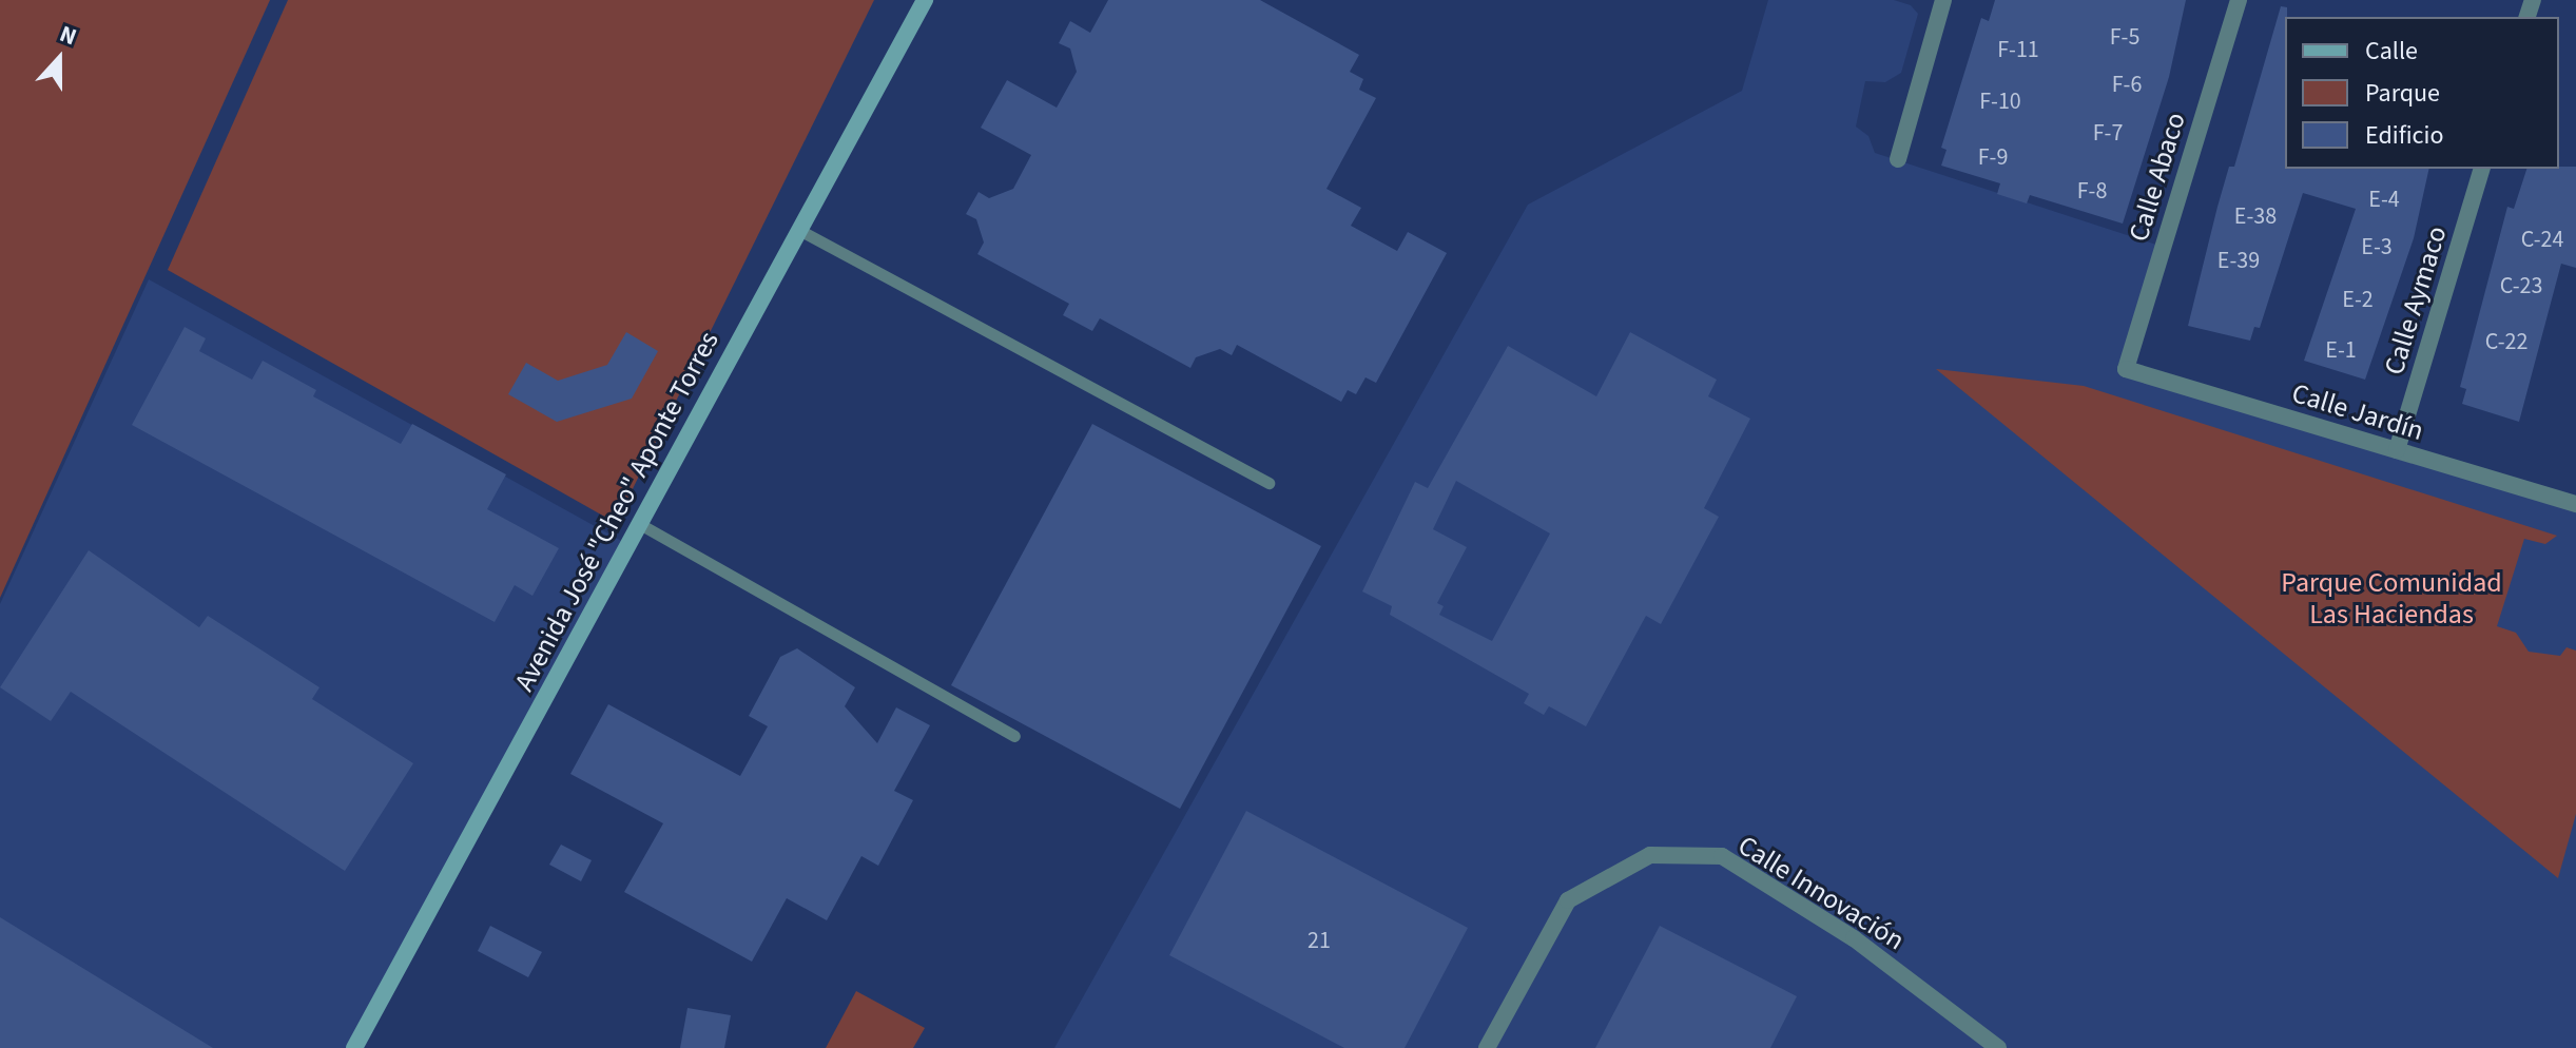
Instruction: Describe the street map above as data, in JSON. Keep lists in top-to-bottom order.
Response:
{
  "streets": {
    "street": [
      "Calle Abaco",
      "Calle Aymaco",
      "Calle Jardín",
      "Avenida José \"Cheo\" Aponte Torres",
      "Calle Innovación"
    ]
  },
  "crossings": [
    ["Calle Abaco", "Calle Jardín"],
    ["Calle Aymaco", "Calle Jardín"]
  ],
  "parks": ["Parque Comunidad Las Haciendas"],
  "house_numbers": [
    "F-5",
    "F-11",
    "F-6",
    "F-10",
    "F-7",
    "F-9",
    "F-8",
    "E-4",
    "E-38",
    "C-24",
    "E-3",
    "E-39",
    "C-23",
    "E-2",
    "C-22",
    "E-1",
    "21"
  ],
  "legend": ["Calle", "Parque", "Edificio"],
  "north": "top"
}
